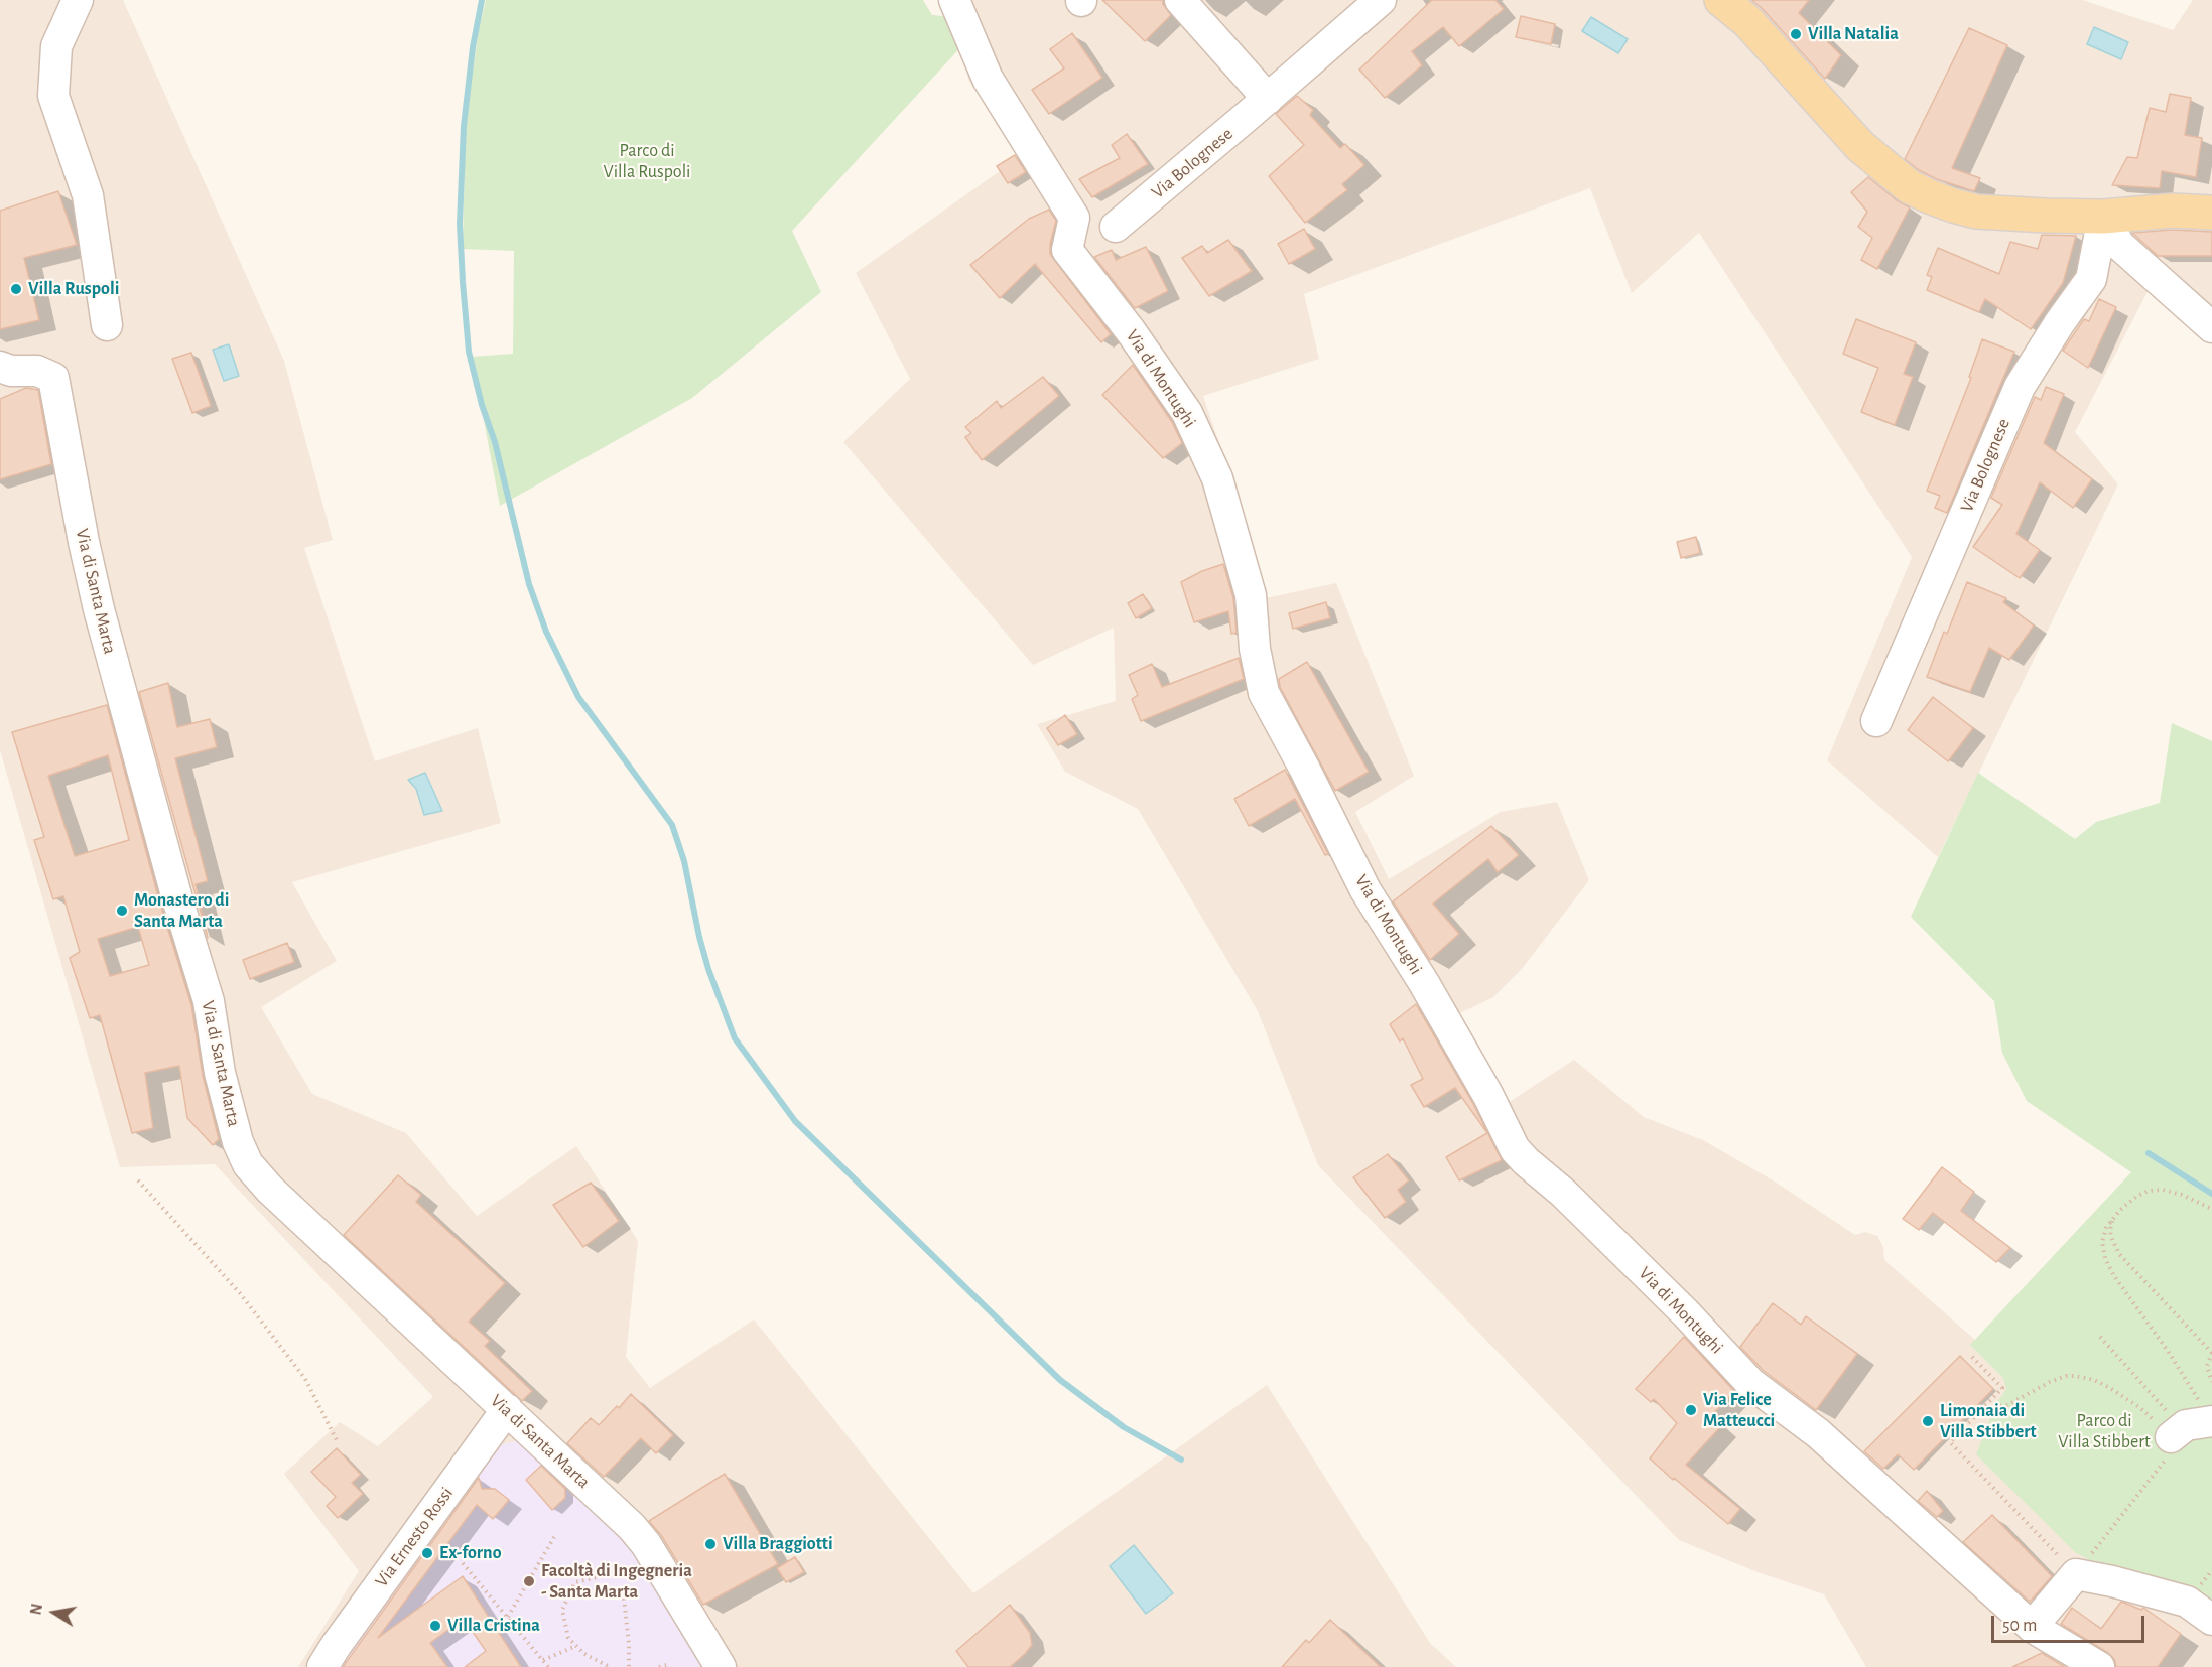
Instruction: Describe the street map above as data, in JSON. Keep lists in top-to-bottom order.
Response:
{
  "streets": {
    "street": [
      "Via Bolognese",
      "Via di Montughi",
      "Via di Santa Marta",
      "Via Ernesto Rossi"
    ]
  },
  "crossings": [
    ["Via di Santa Marta", "Via Ernesto Rossi"]
  ],
  "parks": ["Parco di Villa Ruspoli", "Parco di Villa Stibbert"],
  "places": [
    "Villa Natalia",
    "Villa Ruspoli",
    "Monastero di Santa Marta",
    "Via Felice Matteucci",
    "Limonaia di Villa Stibbert",
    "Villa Braggiotti",
    "Ex-forno",
    "Facoltà di Ingegneria - Santa Marta",
    "Villa Cristina"
  ],
  "scale_bar": "50 m",
  "north": "left"
}
